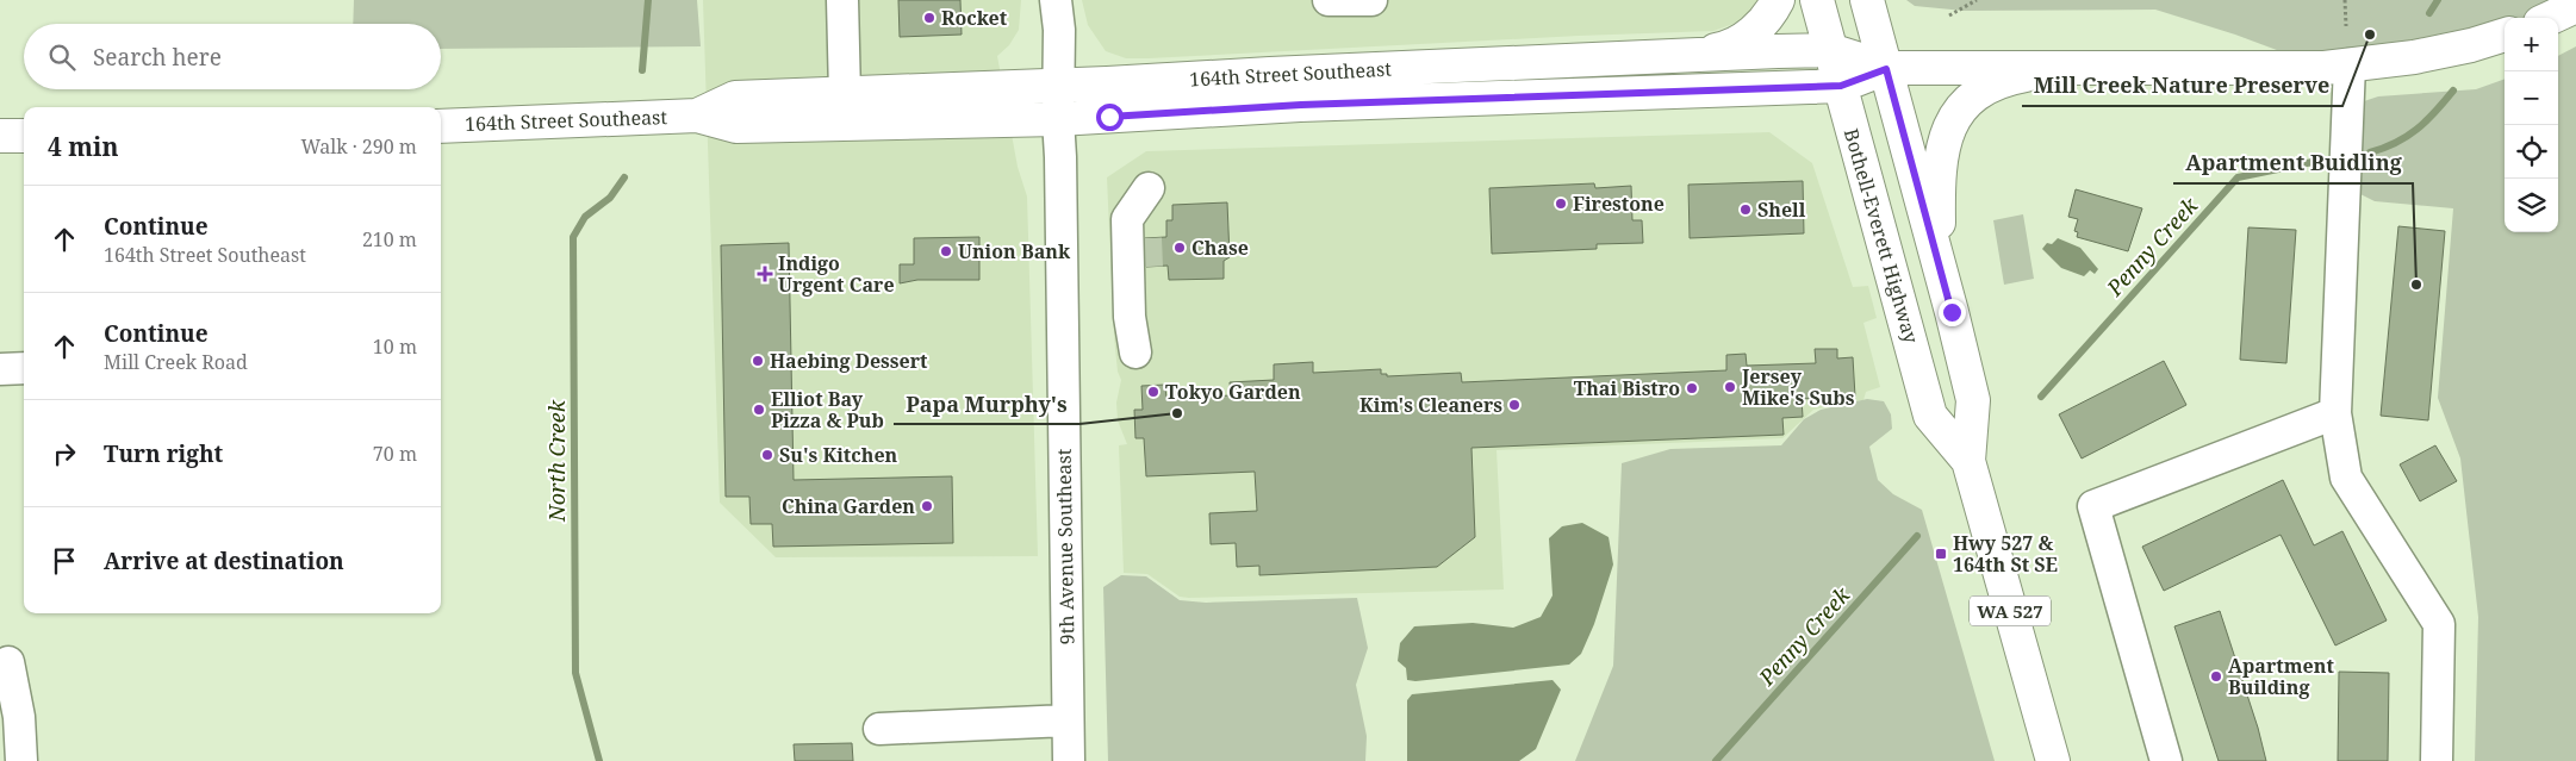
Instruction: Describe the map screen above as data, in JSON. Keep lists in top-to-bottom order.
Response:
{
  "streets": {
    "main road": ["164th Street Southeast", "Bothell-Everett Highway", "WA 527"],
    "street": ["9th Avenue Southeast"]
  },
  "crossings": [
    ["164th Street Southeast", "Bothell-Everett Highway"],
    ["164th Street Southeast", "9th Avenue Southeast"]
  ],
  "water": ["Penny Creek", "North Creek"],
  "places": {
    "other": [
      "Rocket",
      "Mill Creek Nature Preserve",
      "Firestone",
      "Shell",
      "Chase",
      "Union Bank",
      "Apartment Buidling",
      "Haebing Dessert",
      "Jersey Mike's Subs",
      "Thai Bistro",
      "Tokyo Garden",
      "Kim's Cleaners",
      "Elliot Bay Pizza & Pub",
      "Papa Murphy's",
      "Su's Kitchen",
      "China Garden",
      "Apartment Building"
    ],
    "health": ["Indigo Urgent Care"],
    "transit": ["Hwy 527 & 164th St SE"]
  },
  "page": {
    "map_buttons": ["+", "−"],
    "search": "Search here",
    "heading": ["4 min", "Walk · 290 m"],
    "list": [
      ["Continue", "164th Street Southeast", "210 m"],
      ["Continue", "Mill Creek Road", "10 m"],
      ["Turn right", "70 m"],
      "Arrive at destination"
    ]
  }
}
